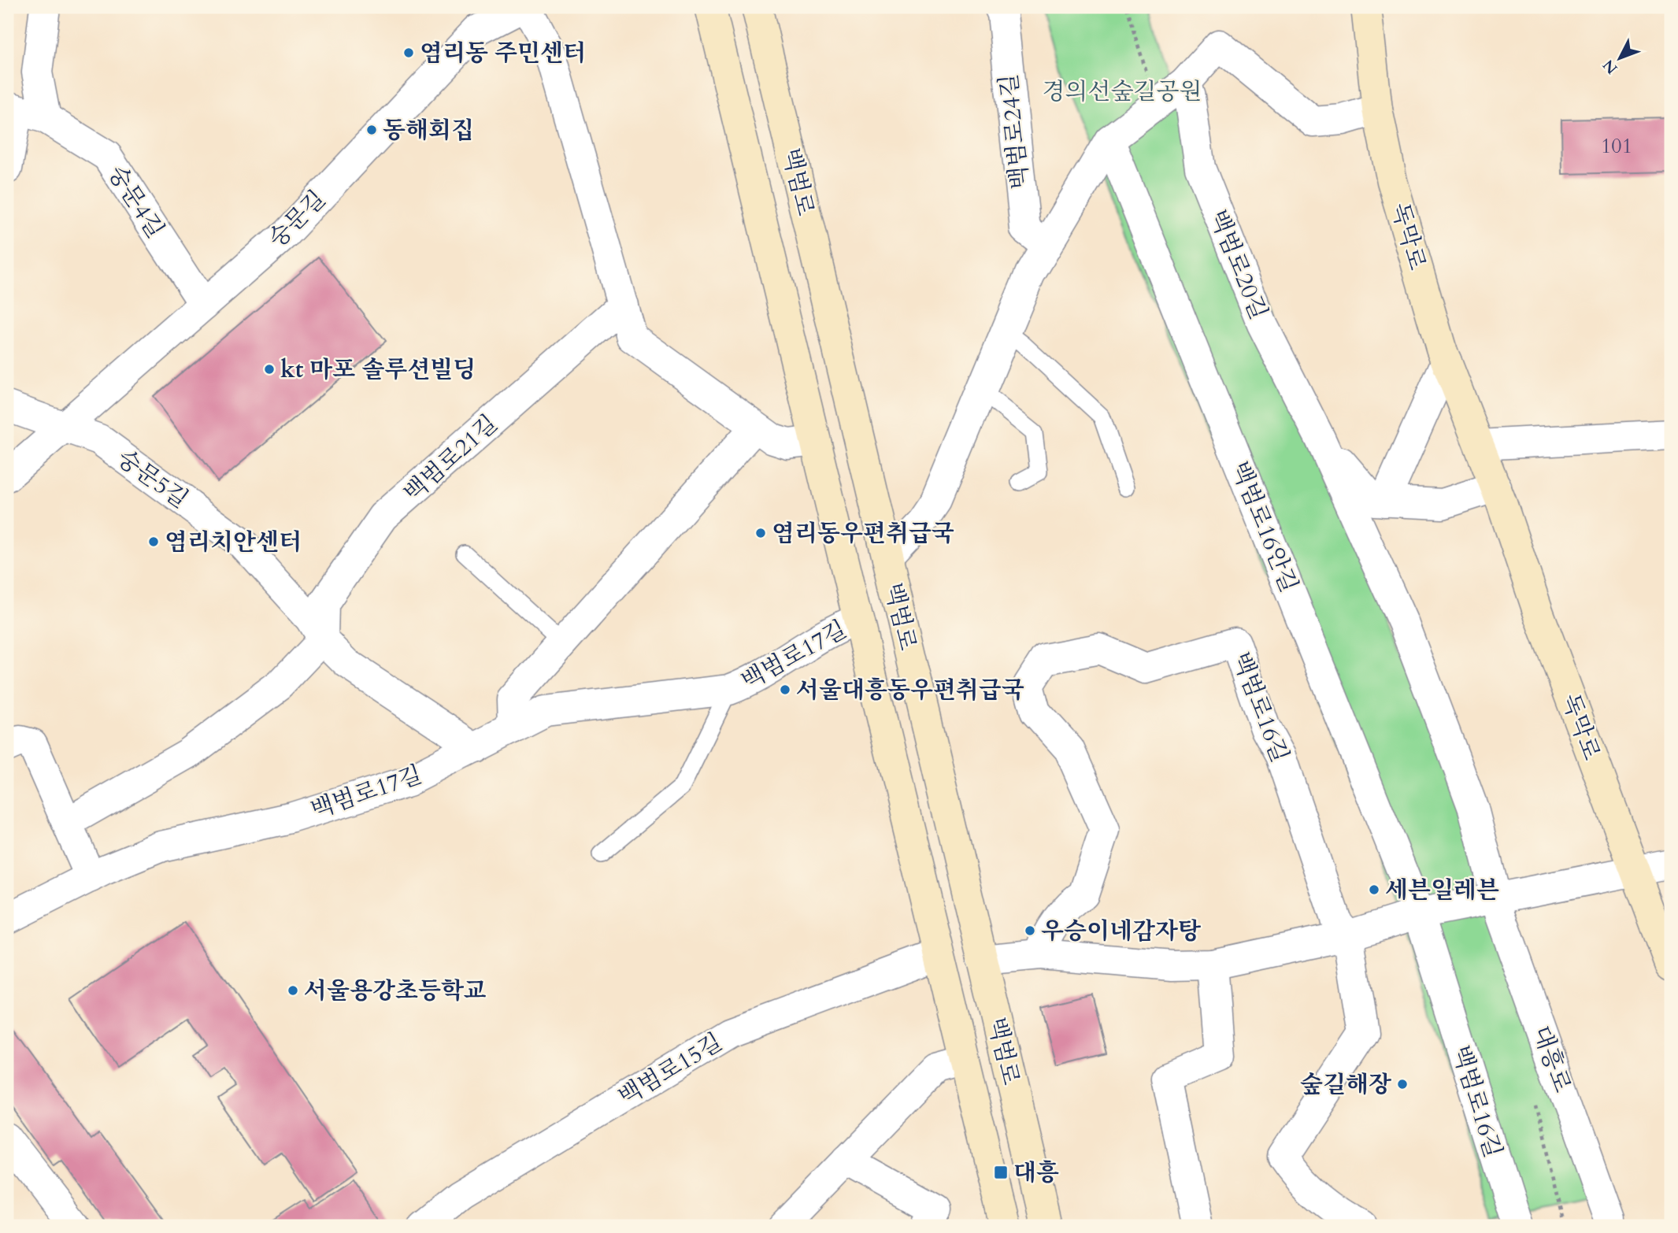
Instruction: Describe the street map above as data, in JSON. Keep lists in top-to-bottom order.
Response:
{
  "streets": {
    "main road": ["백범로", "독막로"],
    "street": [
      "백범로24길",
      "숭문4길",
      "숭문길",
      "백범로20길",
      "백범로21길",
      "숭문5길",
      "백범로16안길",
      "백범로17길",
      "백범로16길",
      "대흥로",
      "백범로15길"
    ]
  },
  "crossings": [
    ["백범로", "백범로17길"],
    ["백범로", "백범로15길"],
    ["숭문4길", "숭문길"],
    ["숭문길", "숭문5길"],
    ["백범로21길", "숭문5길"],
    ["숭문5길", "백범로17길"],
    ["백범로16안길", "백범로16길"]
  ],
  "parks": ["경의선숲길공원"],
  "places": {
    "other": [
      "염리동 주민센터",
      "동해회집",
      "kt 마포 솔루션빌딩",
      "염리동우편취급국",
      "염리치안센터",
      "서울대흥동우편취급국",
      "세븐일레븐",
      "우승이네감자탕",
      "서울용강초등학교",
      "숲길해장"
    ],
    "transit": ["대흥"]
  },
  "house_numbers": ["101"],
  "north": "bottom left"
}
